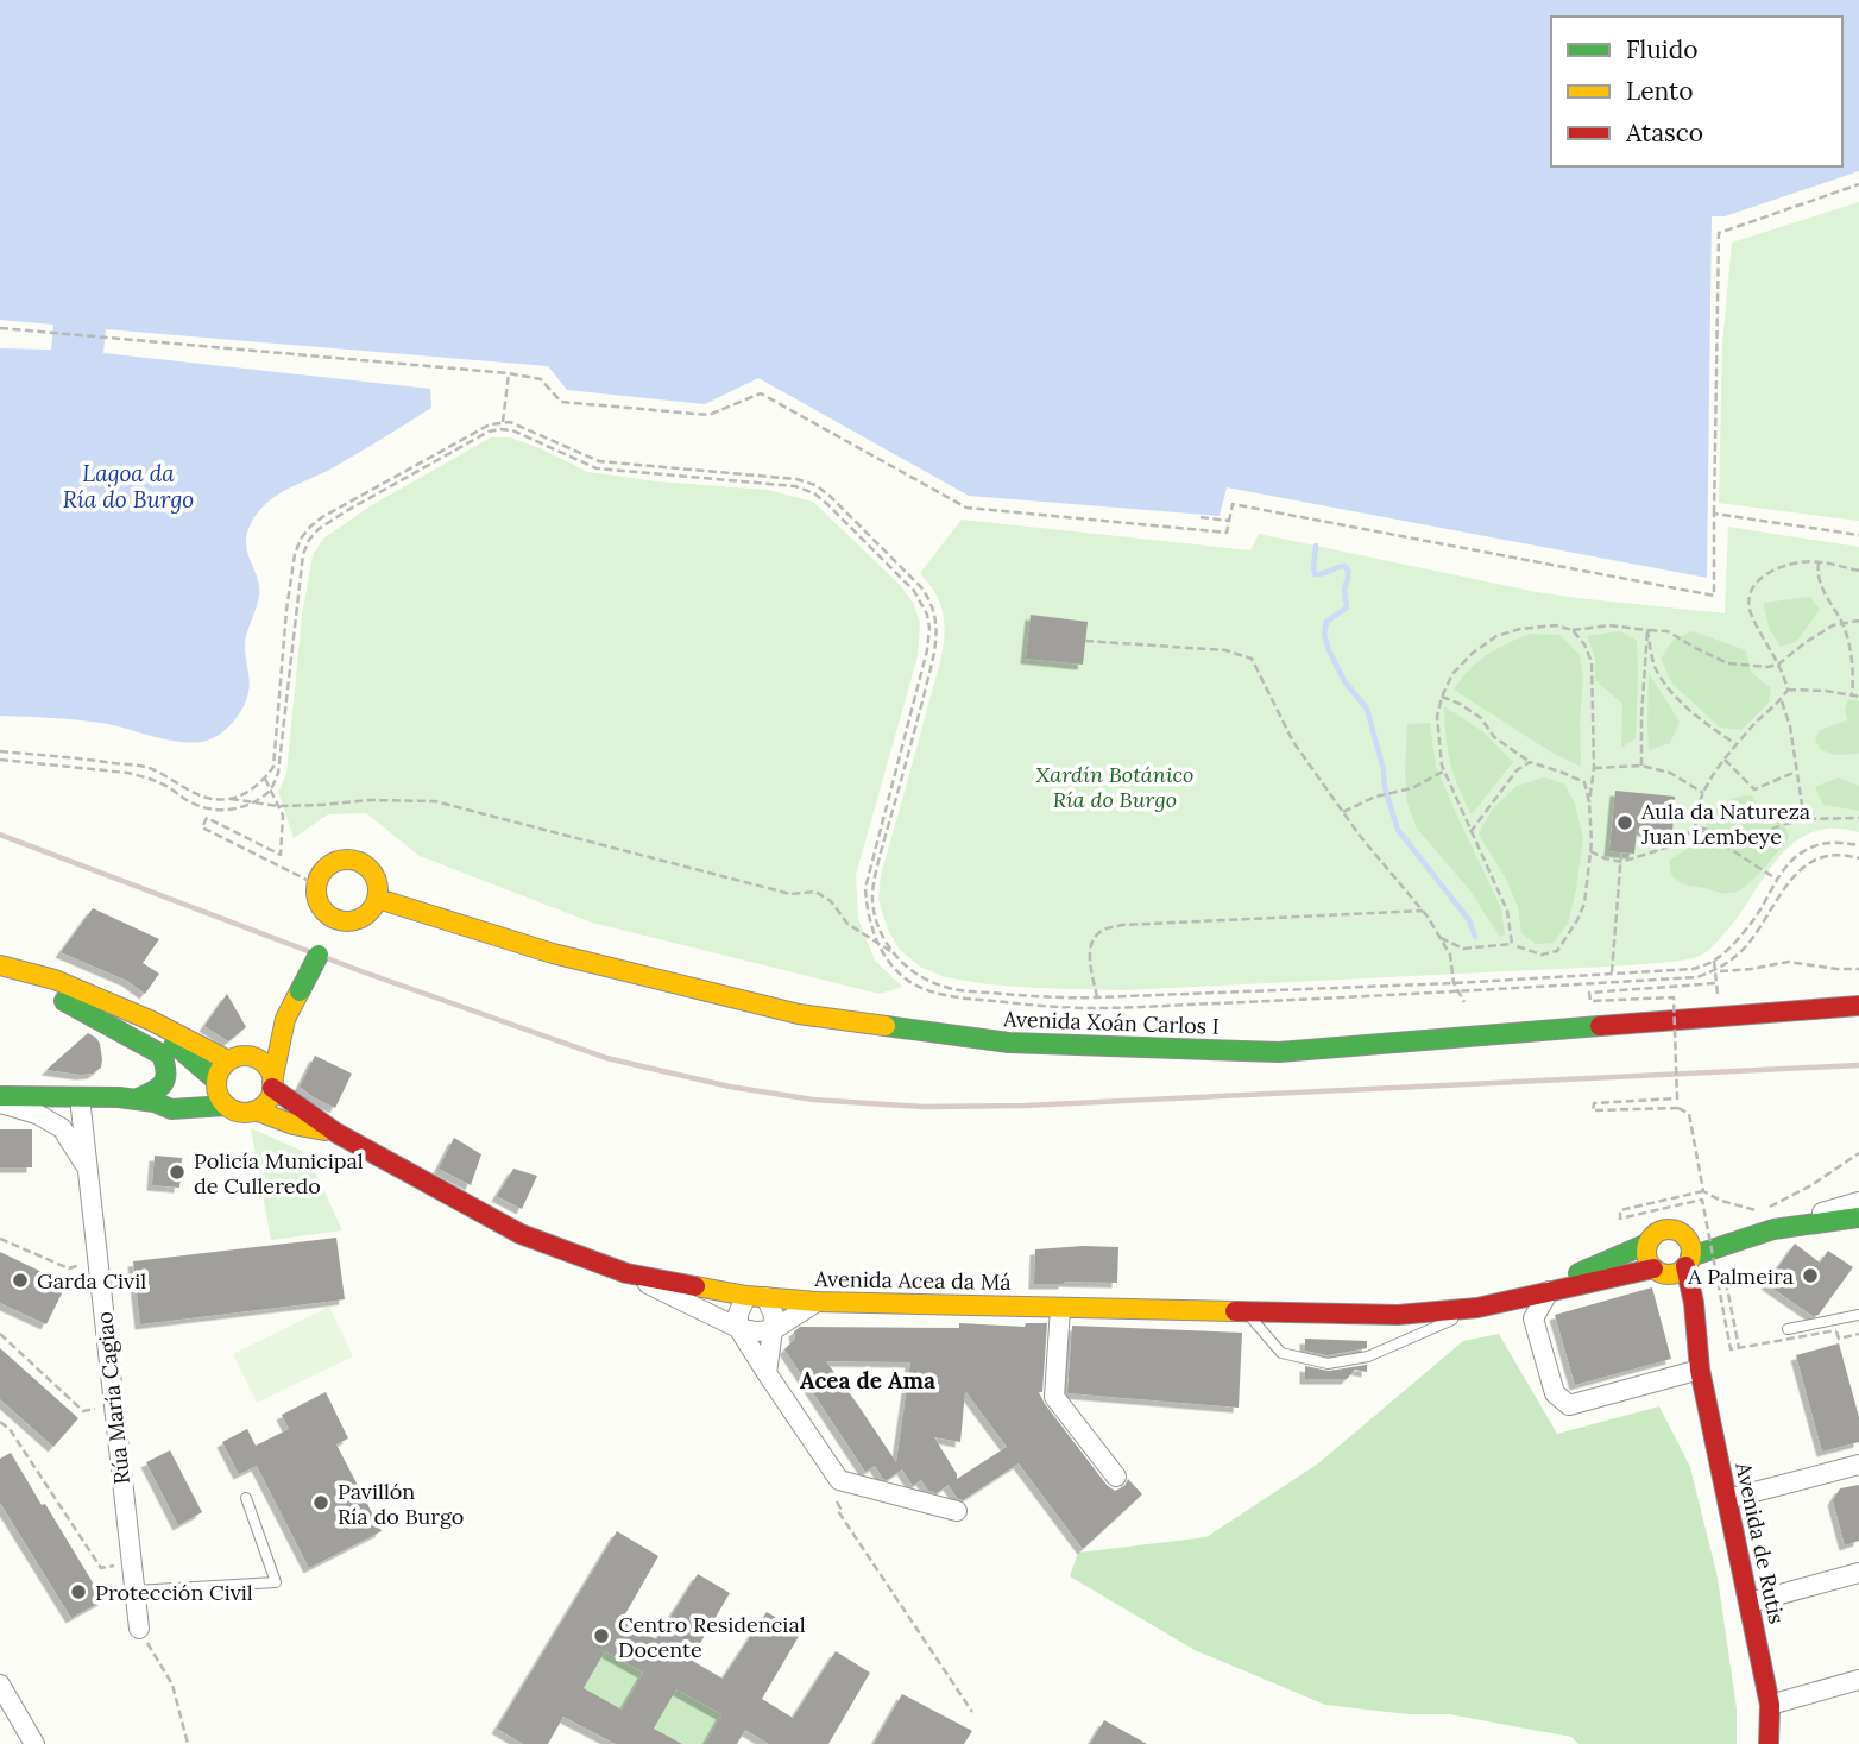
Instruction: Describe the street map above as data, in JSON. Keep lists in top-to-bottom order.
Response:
{
  "streets": {
    "street": [
      "Avenida Xoán Carlos I",
      "Avenida Acea da Má",
      "Rúa María Cagiao",
      "Avenida de Rutis"
    ]
  },
  "districts": ["Acea de Ama"],
  "water": ["Lagoa da Ría do Burgo"],
  "parks": ["Xardín Botánico Ría do Burgo"],
  "places": [
    "Aula da Natureza Juan Lembeye",
    "Policía Municipal de Culleredo",
    "A Palmeira",
    "Garda Civil",
    "Pavillón Ría do Burgo",
    "Protección Civil",
    "Centro Residencial Docente"
  ],
  "legend": ["Fluido", "Lento", "Atasco"]
}
